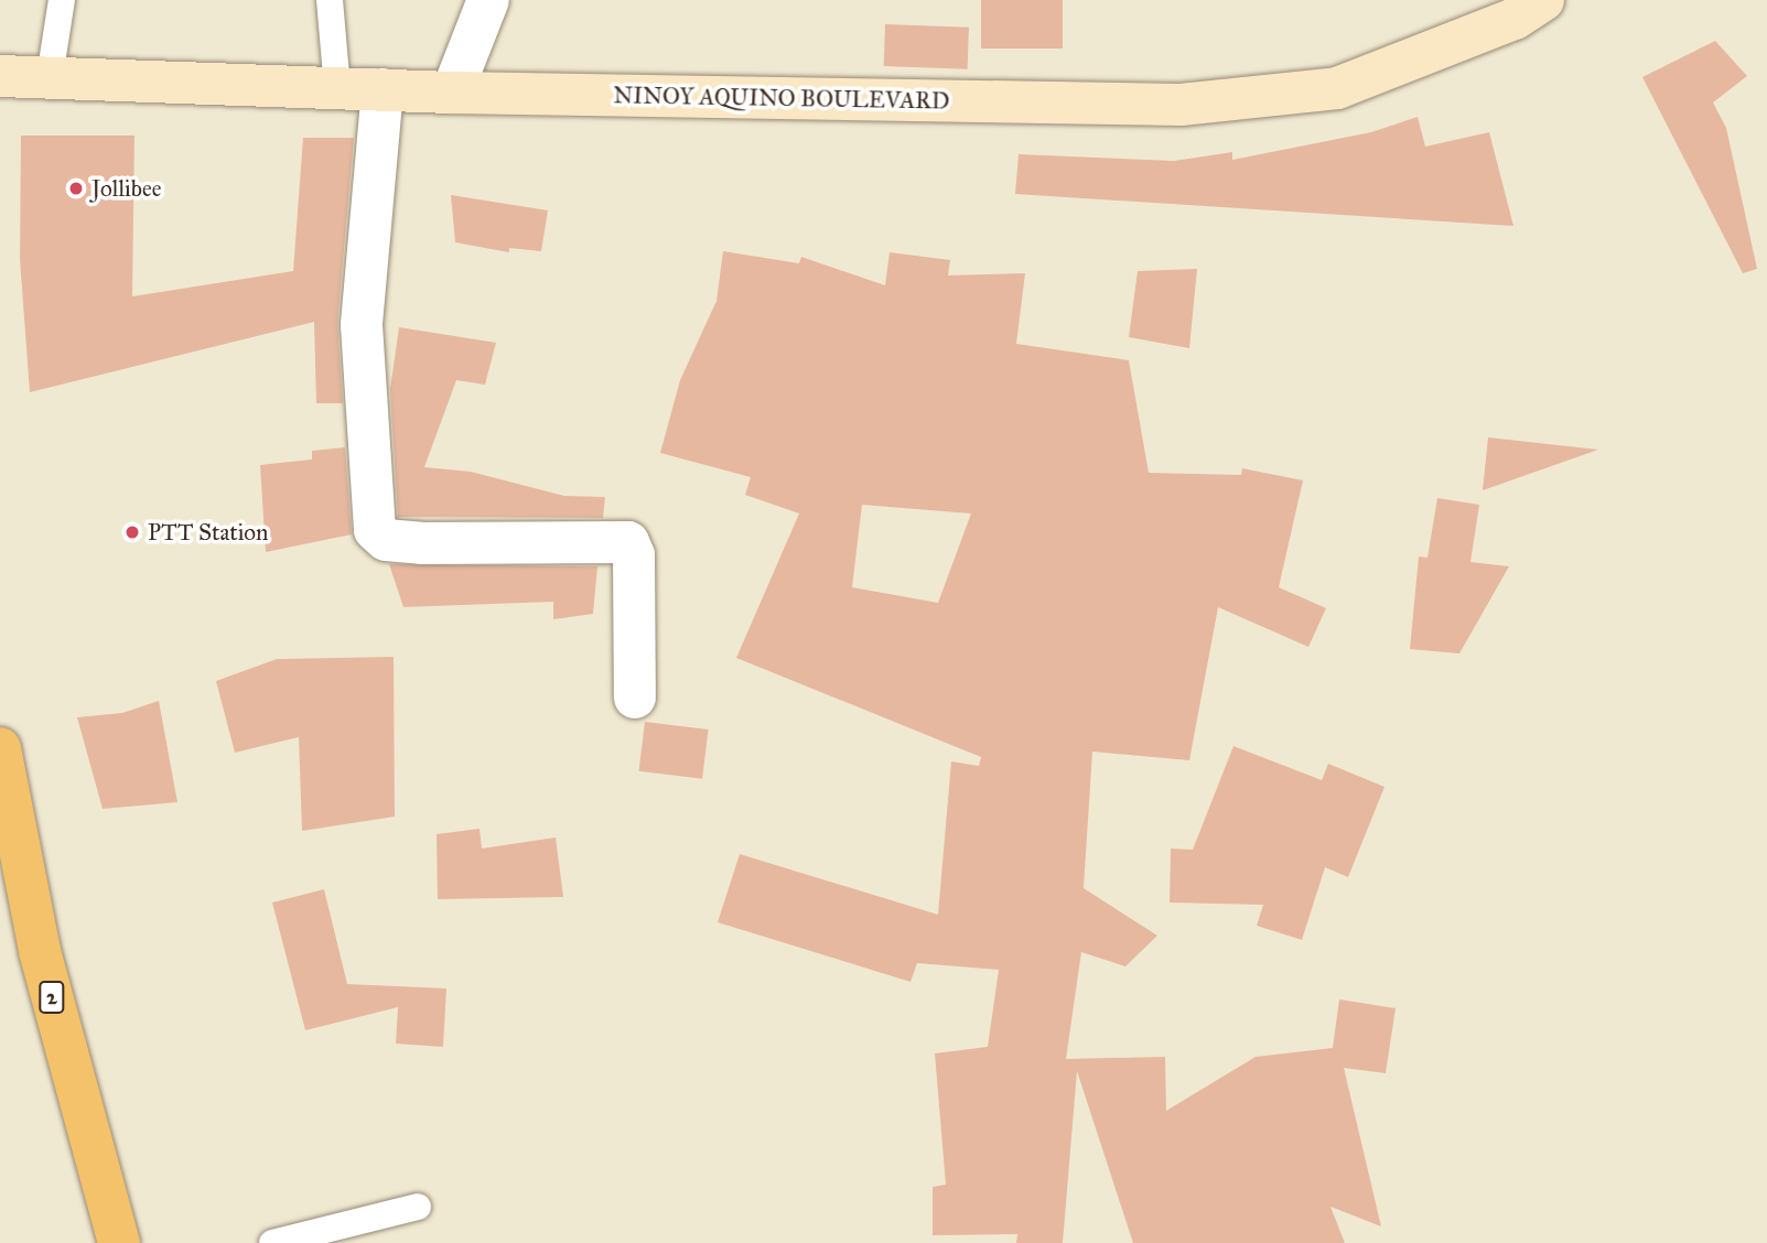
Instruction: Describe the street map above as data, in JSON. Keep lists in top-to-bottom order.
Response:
{
  "streets": {
    "highway": ["2"],
    "main road": ["NINOY AQUINO BOULEVARD"]
  },
  "places": ["Jollibee", "PTT Station"]
}
